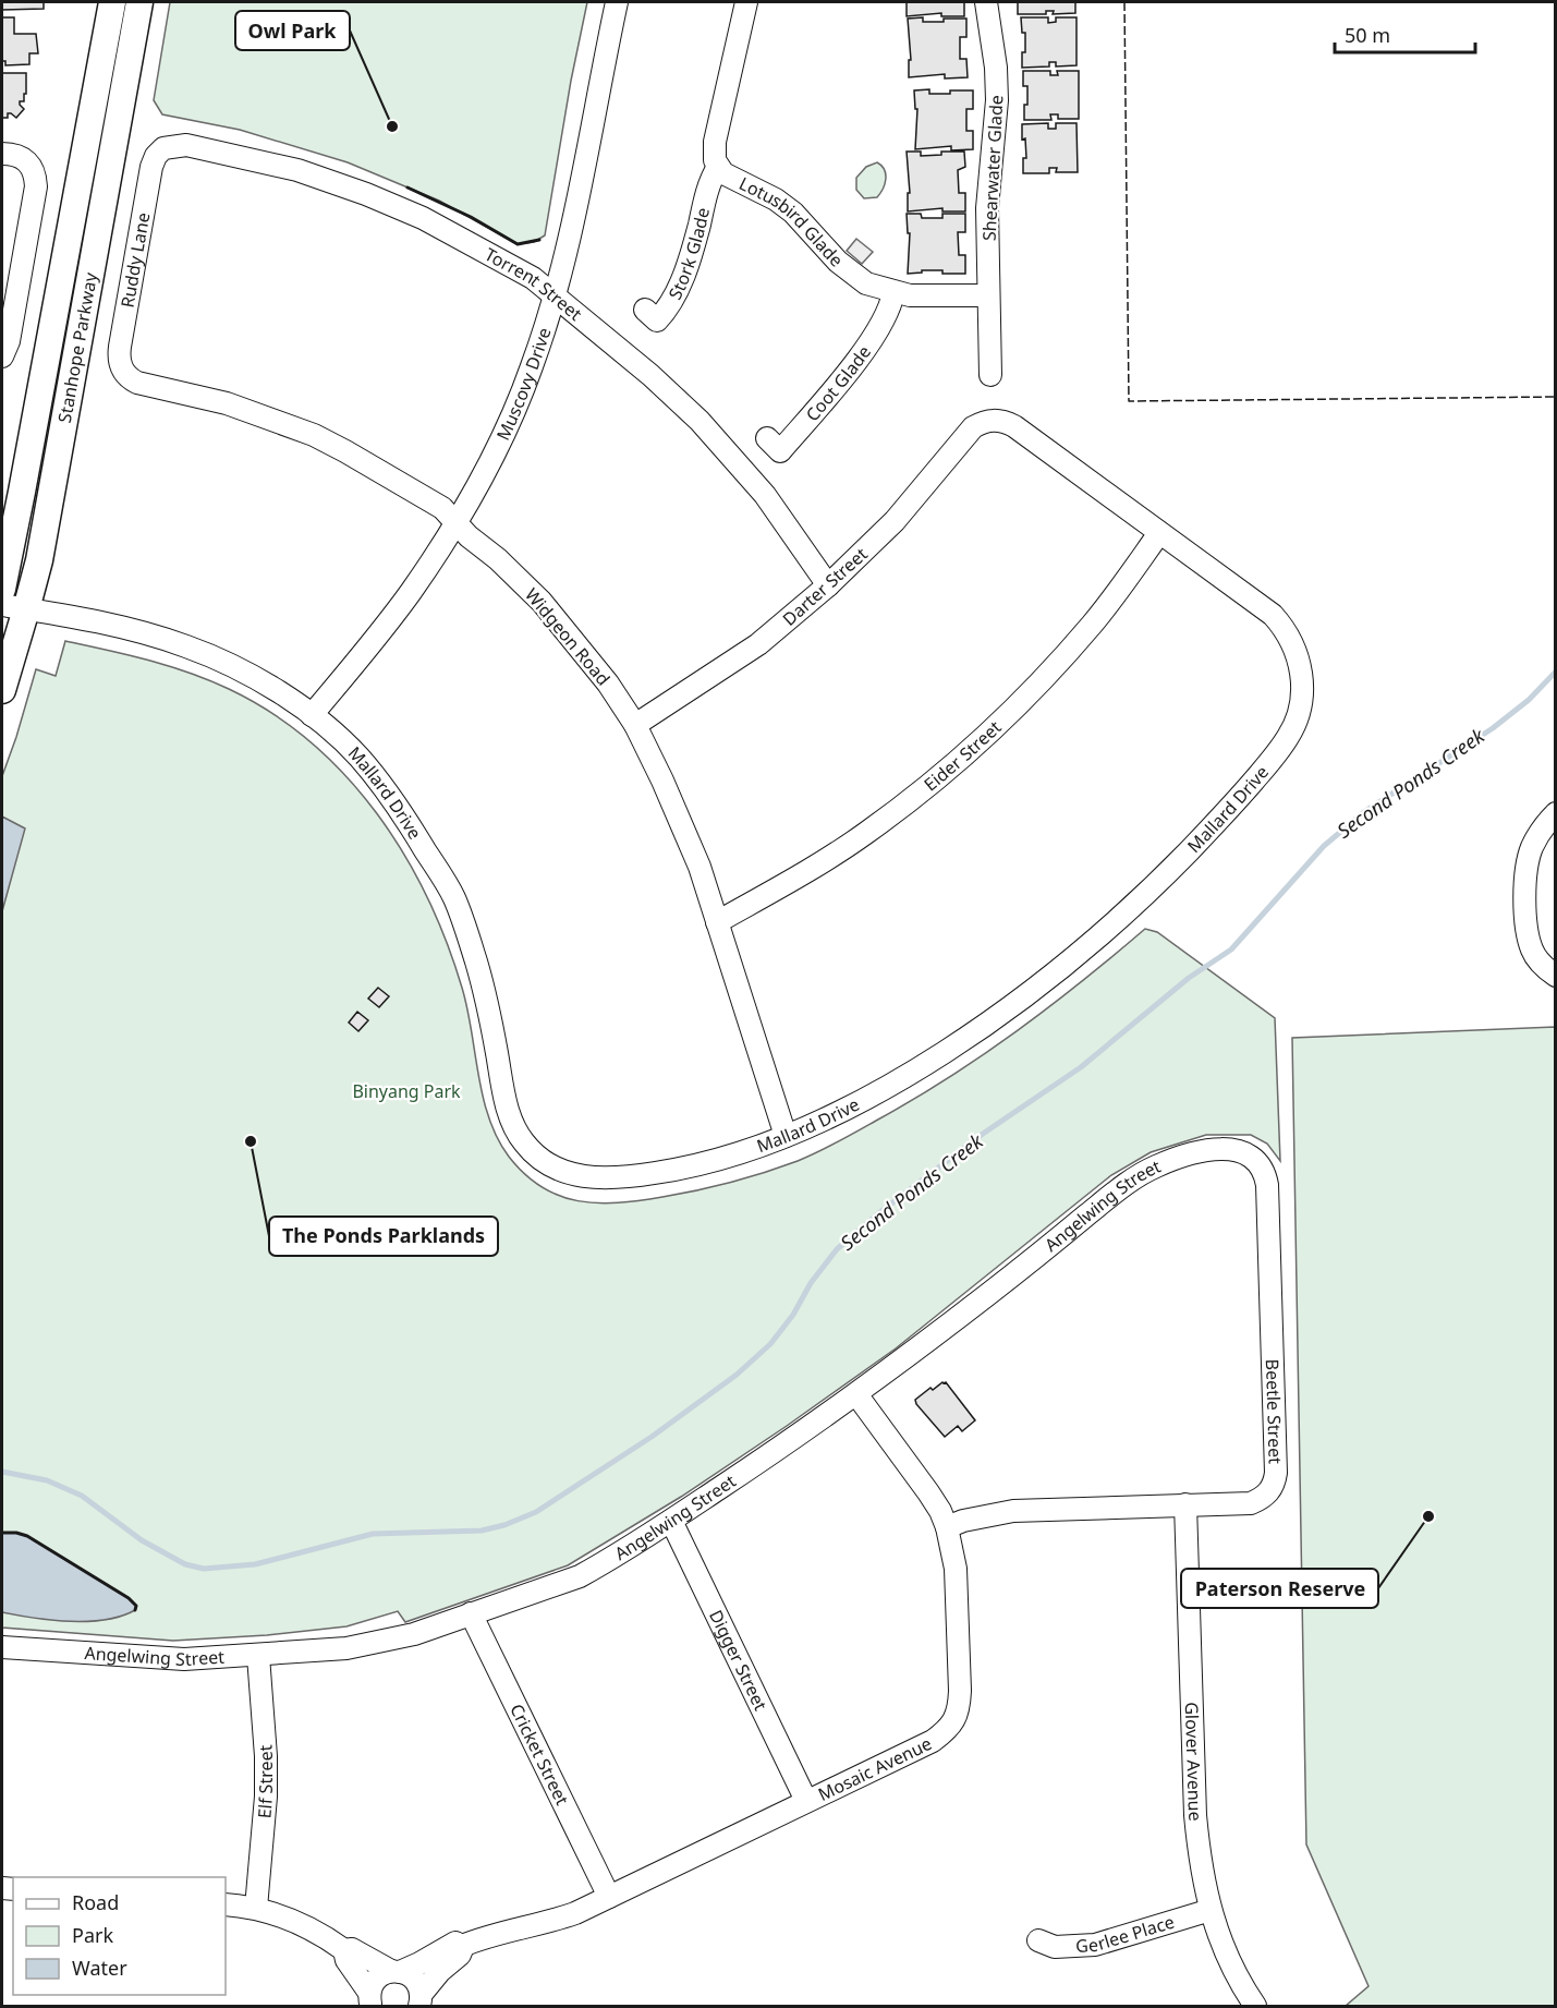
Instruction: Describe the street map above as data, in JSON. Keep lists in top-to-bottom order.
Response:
{
  "streets": {
    "main road": ["Stanhope Parkway"],
    "street": [
      "Shearwater Glade",
      "Lotusbird Glade",
      "Stork Glade",
      "Ruddy Lane",
      "Torrent Street",
      "Coot Glade",
      "Muscovy Drive",
      "Darter Street",
      "Widgeon Road",
      "Eider Street",
      "Mallard Drive",
      "Angelwing Street",
      "Beetle Street",
      "Digger Street",
      "Cricket Street",
      "Glover Avenue",
      "Mosaic Avenue",
      "Elf Street",
      "Gerlee Place"
    ]
  },
  "crossings": [
    ["Shearwater Glade", "Lotusbird Glade"],
    ["Lotusbird Glade", "Stork Glade"],
    ["Lotusbird Glade", "Coot Glade"],
    ["Ruddy Lane", "Torrent Street"],
    ["Ruddy Lane", "Widgeon Road"],
    ["Torrent Street", "Muscovy Drive"],
    ["Torrent Street", "Darter Street"],
    ["Stanhope Parkway", "Mallard Drive"],
    ["Muscovy Drive", "Widgeon Road"],
    ["Muscovy Drive", "Mallard Drive"],
    ["Darter Street", "Widgeon Road"],
    ["Darter Street", "Mallard Drive"],
    ["Widgeon Road", "Eider Street"],
    ["Widgeon Road", "Mallard Drive"],
    ["Eider Street", "Mallard Drive"],
    ["Angelwing Street", "Beetle Street"],
    ["Angelwing Street", "Digger Street"],
    ["Angelwing Street", "Cricket Street"],
    ["Angelwing Street", "Mosaic Avenue"],
    ["Angelwing Street", "Elf Street"],
    ["Beetle Street", "Glover Avenue"],
    ["Beetle Street", "Mosaic Avenue"],
    ["Digger Street", "Mosaic Avenue"],
    ["Cricket Street", "Mosaic Avenue"],
    ["Glover Avenue", "Gerlee Place"]
  ],
  "water": ["Second Ponds Creek"],
  "parks": ["Binyang Park"],
  "places": ["Owl Park", "The Ponds Parklands", "Paterson Reserve"],
  "legend": ["Road", "Park", "Water"],
  "scale_bar": "50 m"
}
